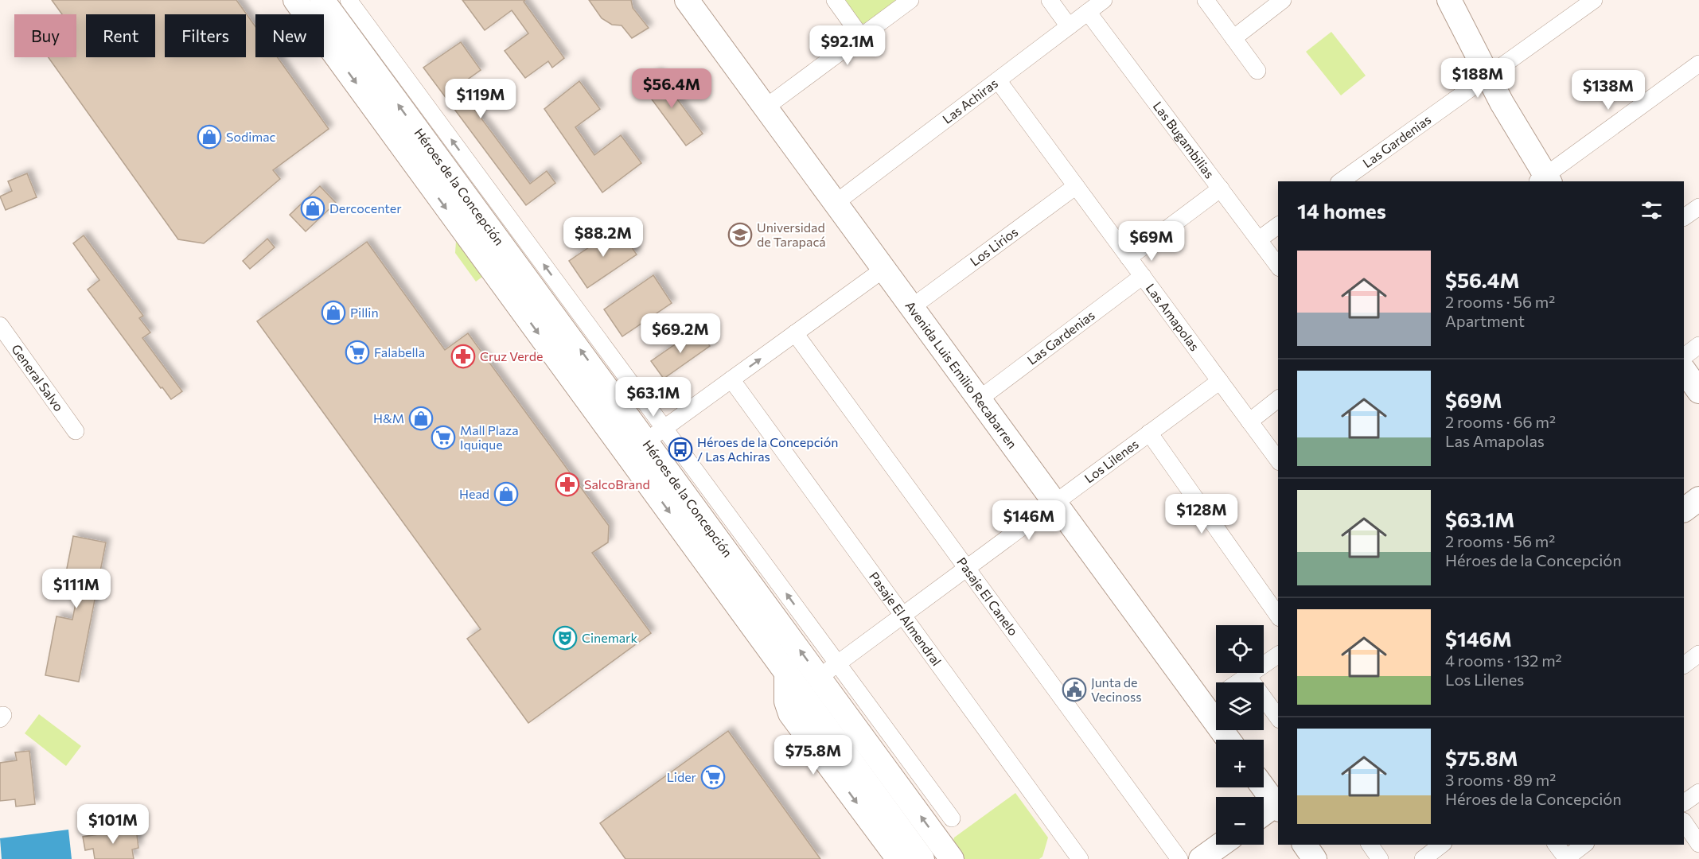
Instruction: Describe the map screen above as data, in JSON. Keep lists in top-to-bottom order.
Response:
{
  "streets": {
    "main road": ["Héroes de la Concepción", "Avenida Luis Emilio Recabarren"],
    "street": [
      "Las Achiras",
      "Las Bugambilias",
      "Las Gardenias",
      "Los Lirios",
      "Las Amapolas",
      "General Salvo",
      "Los Lilenes",
      "Pasaje El Canelo",
      "Pasaje El Almendral"
    ]
  },
  "crossings": [
    ["Las Achiras", "Las Bugambilias"],
    ["Las Achiras", "Las Amapolas"],
    ["Las Achiras", "Avenida Luis Emilio Recabarren"],
    ["Las Gardenias", "Las Amapolas"],
    ["Las Gardenias", "Avenida Luis Emilio Recabarren"],
    ["Héroes de la Concepción", "Los Lilenes"],
    ["Los Lirios", "Las Amapolas"],
    ["Los Lirios", "Avenida Luis Emilio Recabarren"],
    ["Las Amapolas", "Los Lilenes"],
    ["Avenida Luis Emilio Recabarren", "Los Lilenes"],
    ["Los Lilenes", "Pasaje El Canelo"],
    ["Los Lilenes", "Pasaje El Almendral"]
  ],
  "places": {
    "shop": [
      "Sodimac",
      "Dercocenter",
      "Pillin",
      "H&M",
      "Head"
    ],
    "school or university": ["Universidad de Tarapacá"],
    "supermarket": ["Falabella", "Mall Plaza Iquique", "Lider"],
    "pharmacy": ["Cruz Verde", "SalcoBrand"],
    "bus stop": ["Héroes de la Concepción / Las Achiras"],
    "theatre": ["Cinemark"],
    "public building": ["Junta de Vecinoss"]
  },
  "page": {
    "chip": [
      "Buy",
      "Rent",
      "Filters",
      "New"
    ],
    "price": [
      "$92.1M",
      "$188M",
      "$56.4M",
      "$138M",
      "$119M",
      "$88.2M",
      "$69M",
      "$69.2M",
      "$63.1M",
      "$128M",
      "$146M",
      "$111M",
      "$75.8M",
      "$101M"
    ],
    "heading": "14 homes",
    "list": [
      {
        "name": "$56.4M",
        "note": "2 rooms · 56 m² · Apartment"
      },
      {
        "name": "$69M",
        "note": "2 rooms · 66 m² · Las Amapolas"
      },
      {
        "name": "$63.1M",
        "note": "2 rooms · 56 m² · Héroes de la Concepción"
      },
      {
        "name": "$146M",
        "note": "4 rooms · 132 m² · Los Lilenes"
      },
      {
        "name": "$75.8M",
        "note": "3 rooms · 89 m² · Héroes de la Concepción"
      }
    ],
    "map_buttons": ["+", "−"]
  }
}
